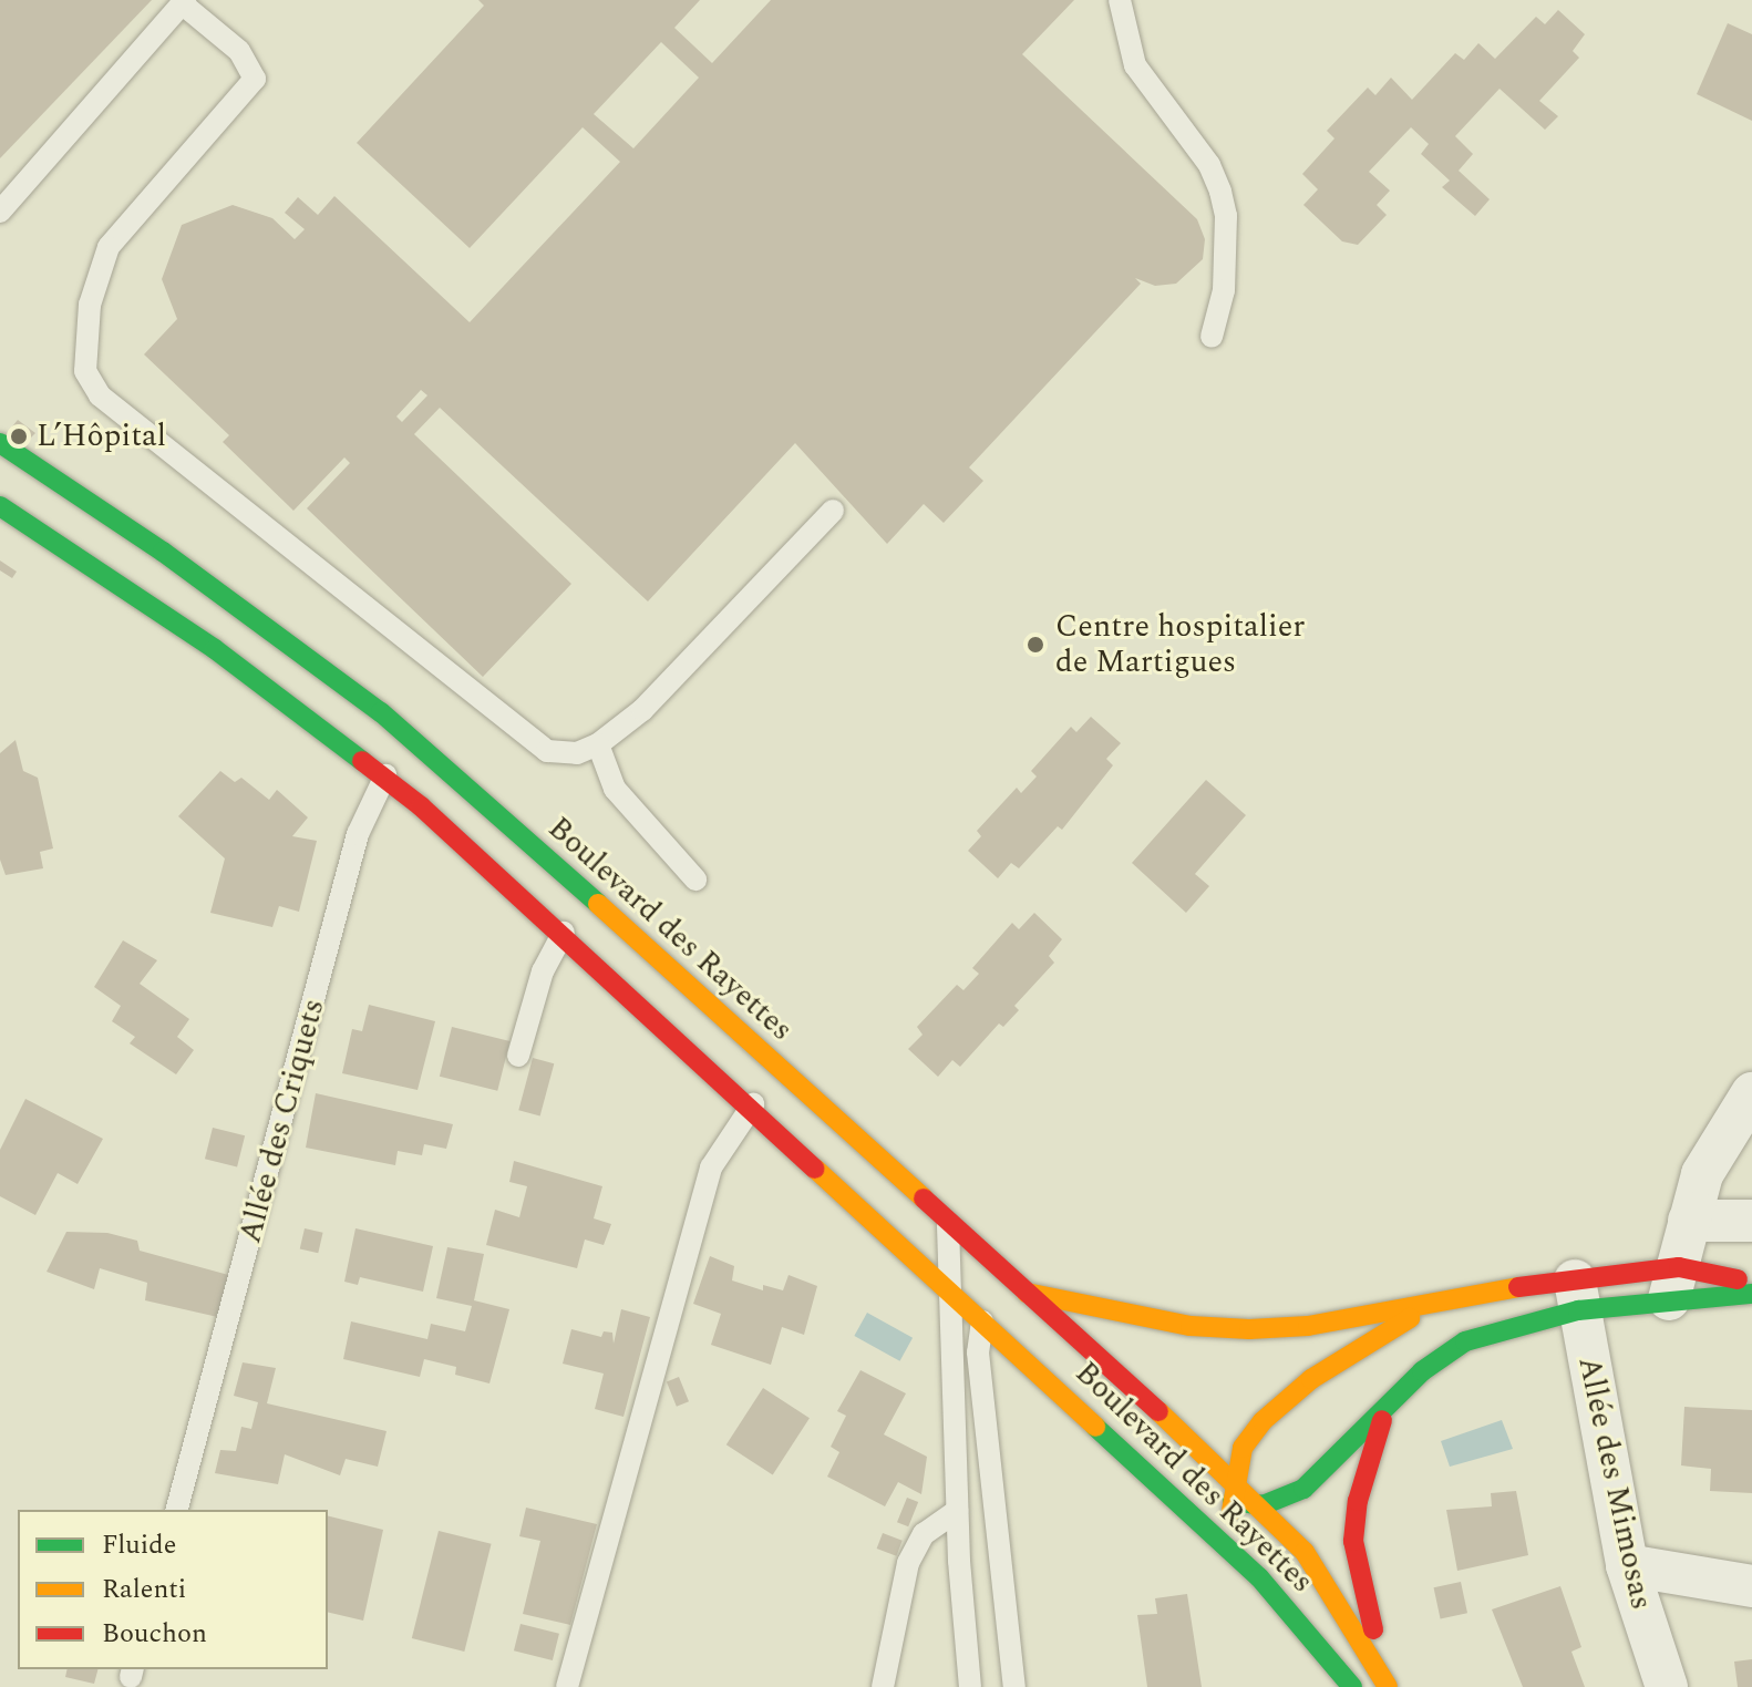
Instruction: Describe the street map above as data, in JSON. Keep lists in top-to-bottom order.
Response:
{
  "streets": {
    "main road": ["Boulevard des Rayettes"],
    "street": ["Allée des Mimosas"],
    "lane": ["Allée des Criquets"]
  },
  "crossings": [
    ["Boulevard des Rayettes", "Allée des Criquets"]
  ],
  "places": ["L’Hôpital", "Centre hospitalier de Martigues"],
  "legend": ["Fluide", "Ralenti", "Bouchon"]
}
